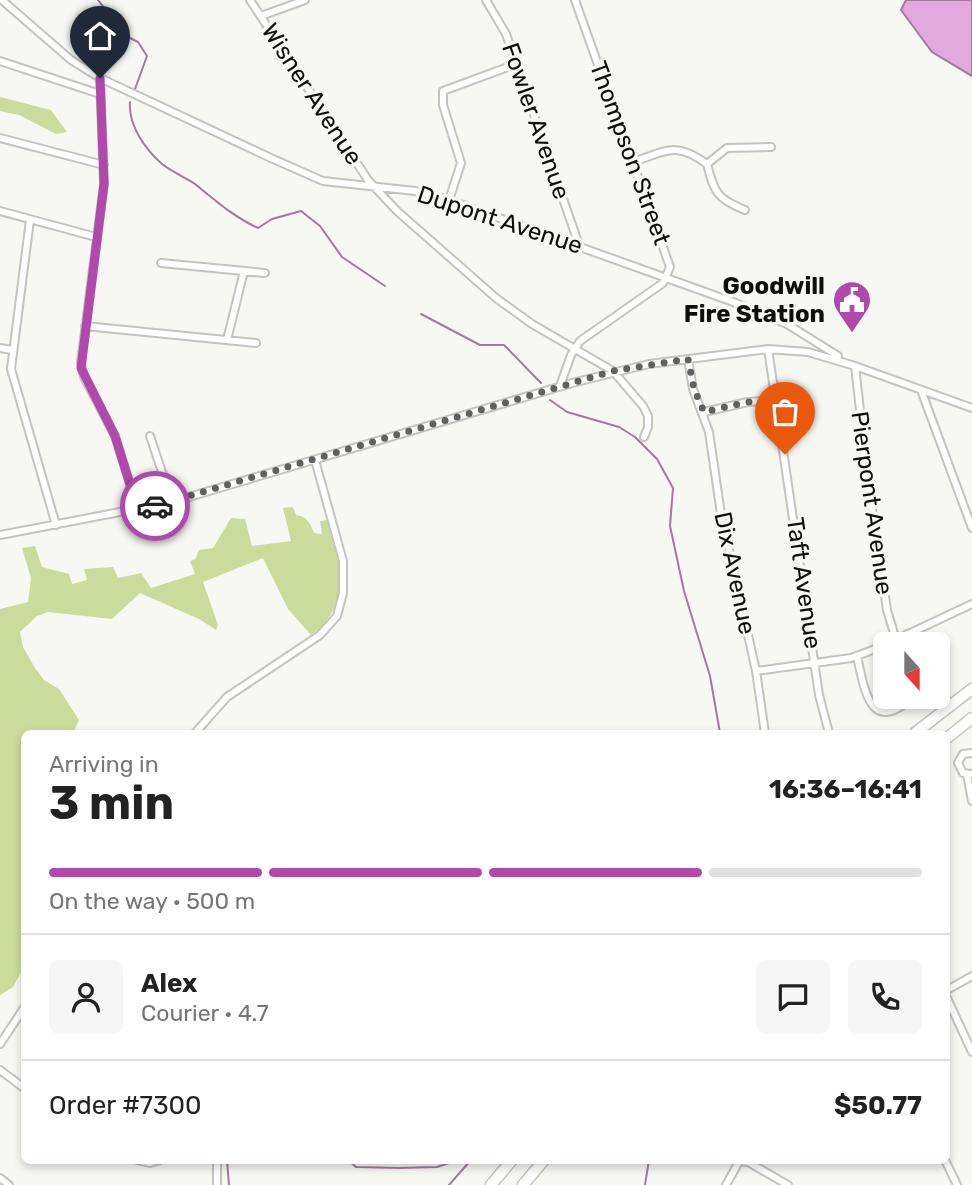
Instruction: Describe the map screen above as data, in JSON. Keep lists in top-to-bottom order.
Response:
{
  "streets": {
    "street": [
      "Wisner Avenue",
      "Fowler Avenue",
      "Thompson Street",
      "Dupont Avenue",
      "Pierpont Avenue",
      "Dix Avenue",
      "Taft Avenue"
    ]
  },
  "crossings": [
    ["Wisner Avenue", "Thompson Street"],
    ["Wisner Avenue", "Dupont Avenue"],
    ["Fowler Avenue", "Dupont Avenue"],
    ["Thompson Street", "Dupont Avenue"],
    ["Dupont Avenue", "Pierpont Avenue"]
  ],
  "places": {
    "public building": ["Goodwill Fire Station"]
  },
  "north": "bottom",
  "page": {
    "heading": ["3 min", "Arriving in", "16:36–16:41"],
    "panel": [
      "Alex",
      "Courier · 4.7",
      "Order #7300",
      "$50.77"
    ],
    "bar": "On the way · 500 m"
  }
}
